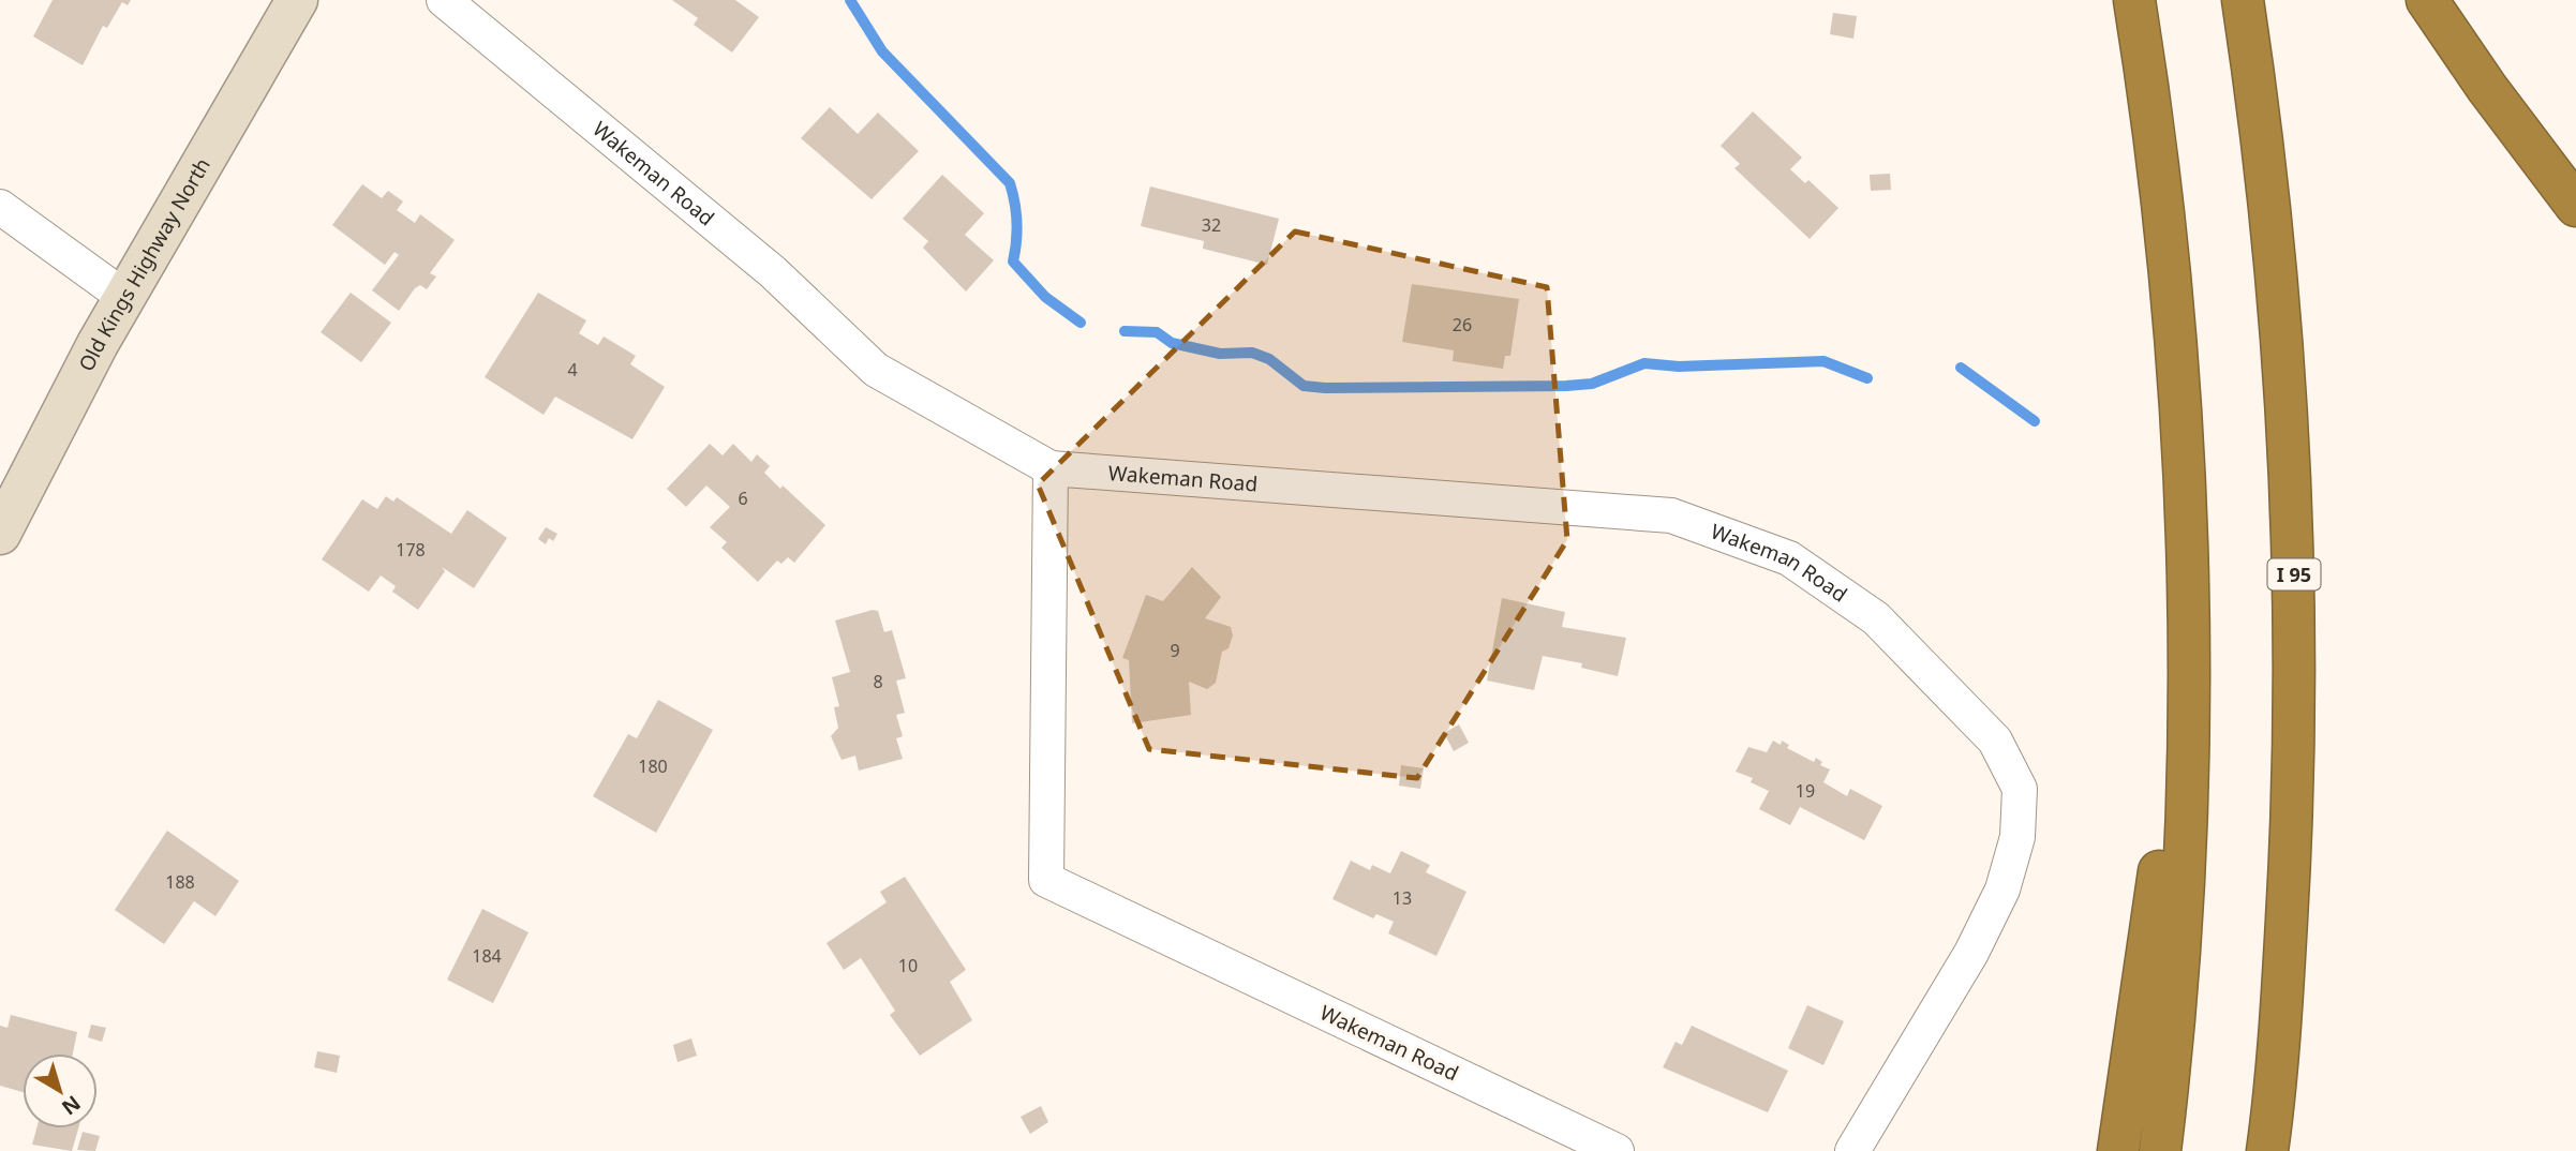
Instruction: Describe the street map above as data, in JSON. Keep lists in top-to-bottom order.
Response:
{
  "streets": {
    "highway": ["I 95"],
    "main road": ["Old Kings Highway North"],
    "street": ["Wakeman Road"]
  },
  "house_numbers": [
    "32",
    "26",
    "4",
    "6",
    "178",
    "9",
    "8",
    "180",
    "19",
    "188",
    "13",
    "184",
    "10"
  ],
  "north": "bottom right"
}
